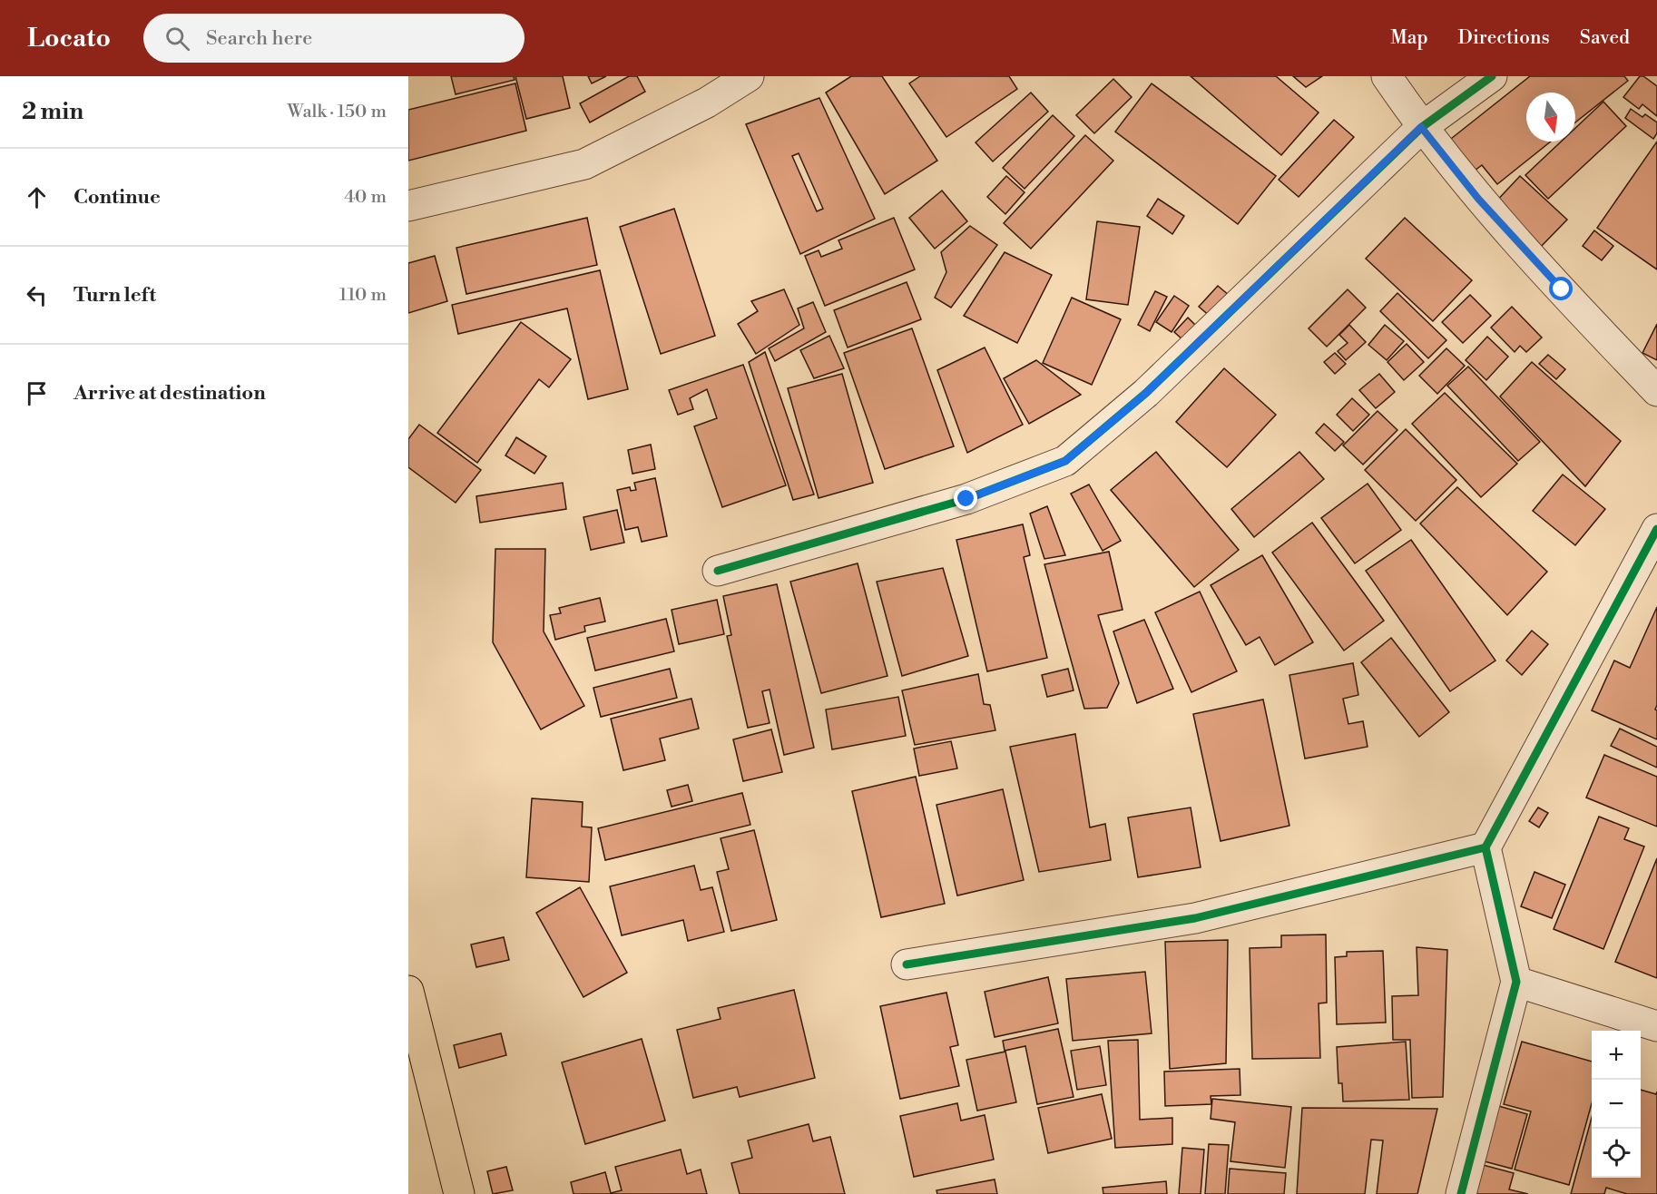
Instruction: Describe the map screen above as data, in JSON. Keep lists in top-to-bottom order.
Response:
{
  "north": "bottom",
  "page": {
    "header": "Locato",
    "search": "Search here",
    "nav": ["Map", "Directions", "Saved"],
    "heading": ["2 min", "Walk · 150 m"],
    "list": [
      ["Continue", "40 m"],
      ["Turn left", "110 m"],
      "Arrive at destination"
    ],
    "map_buttons": ["+", "−"]
  }
}
